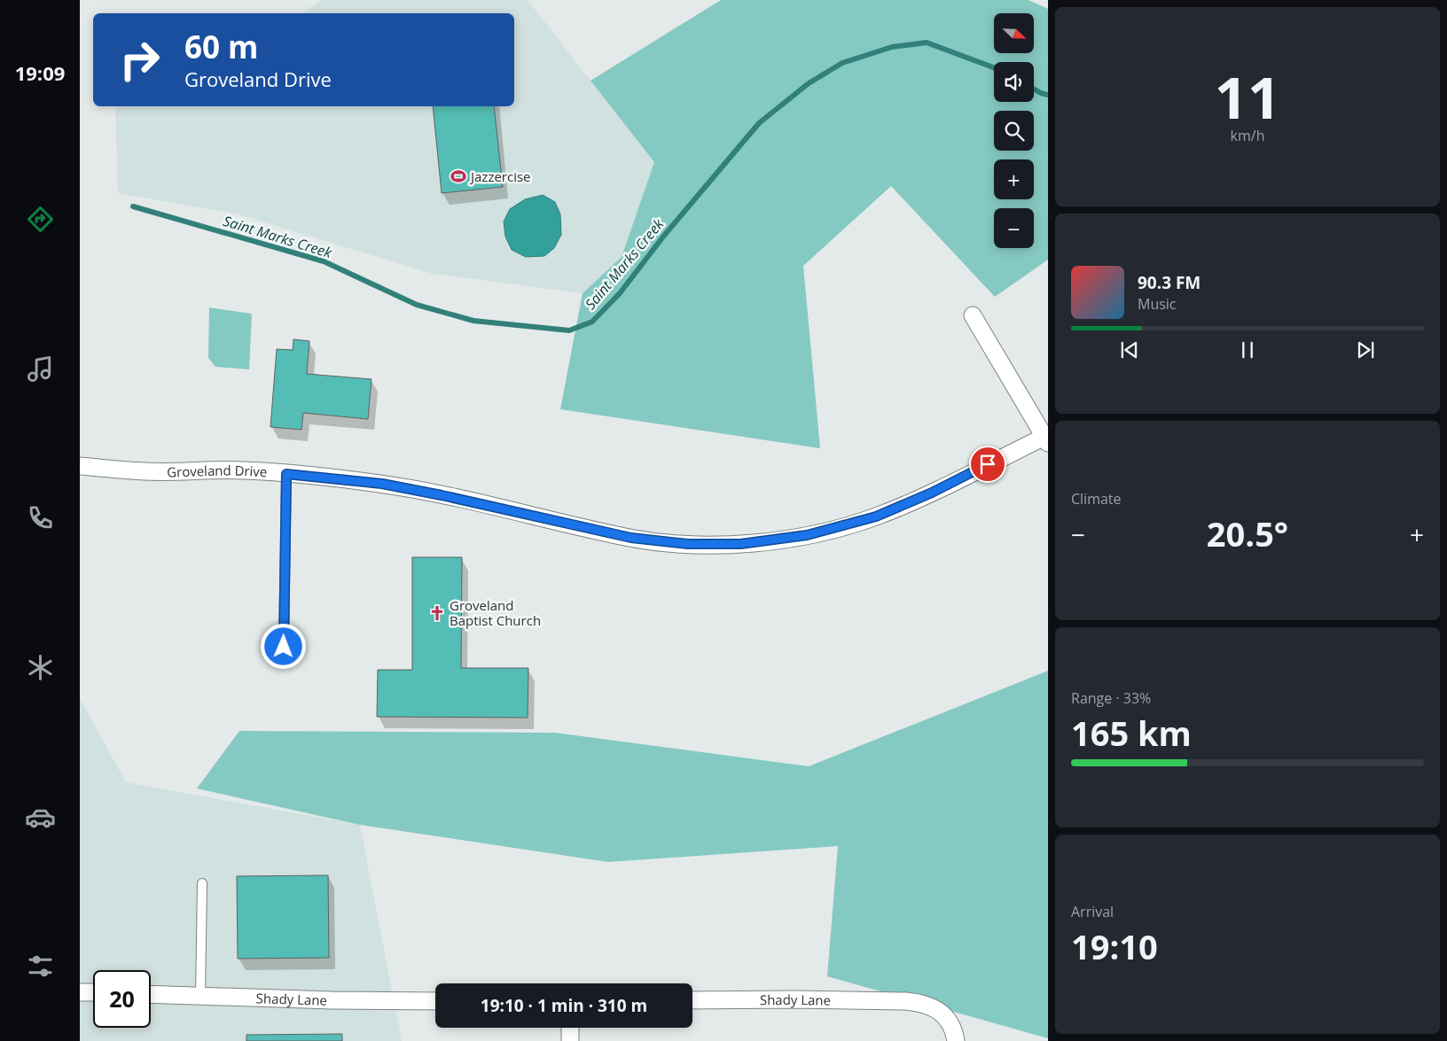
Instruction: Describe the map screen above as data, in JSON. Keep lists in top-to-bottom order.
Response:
{
  "streets": {
    "street": ["Groveland Drive", "Shady Lane"]
  },
  "water": ["Saint Marks Creek"],
  "places": {
    "sports": ["Jazzercise"],
    "church": ["Groveland Baptist Church"]
  },
  "north": "bottom right",
  "page": {
    "tabs": "19:09",
    "tile": [
      ["11", "km/h"],
      "Climate",
      ["Range · 33%", "165 km"],
      ["Arrival", "19:10"]
    ],
    "map_buttons": ["+", "−"],
    "turn": ["60 m", "Groveland Drive"],
    "song": ["90.3 FM", "Music"],
    "heat": ["−", "20.5°", "+"],
    "limit": "20",
    "trip": "19:10 · 1 min · 310 m"
  }
}
